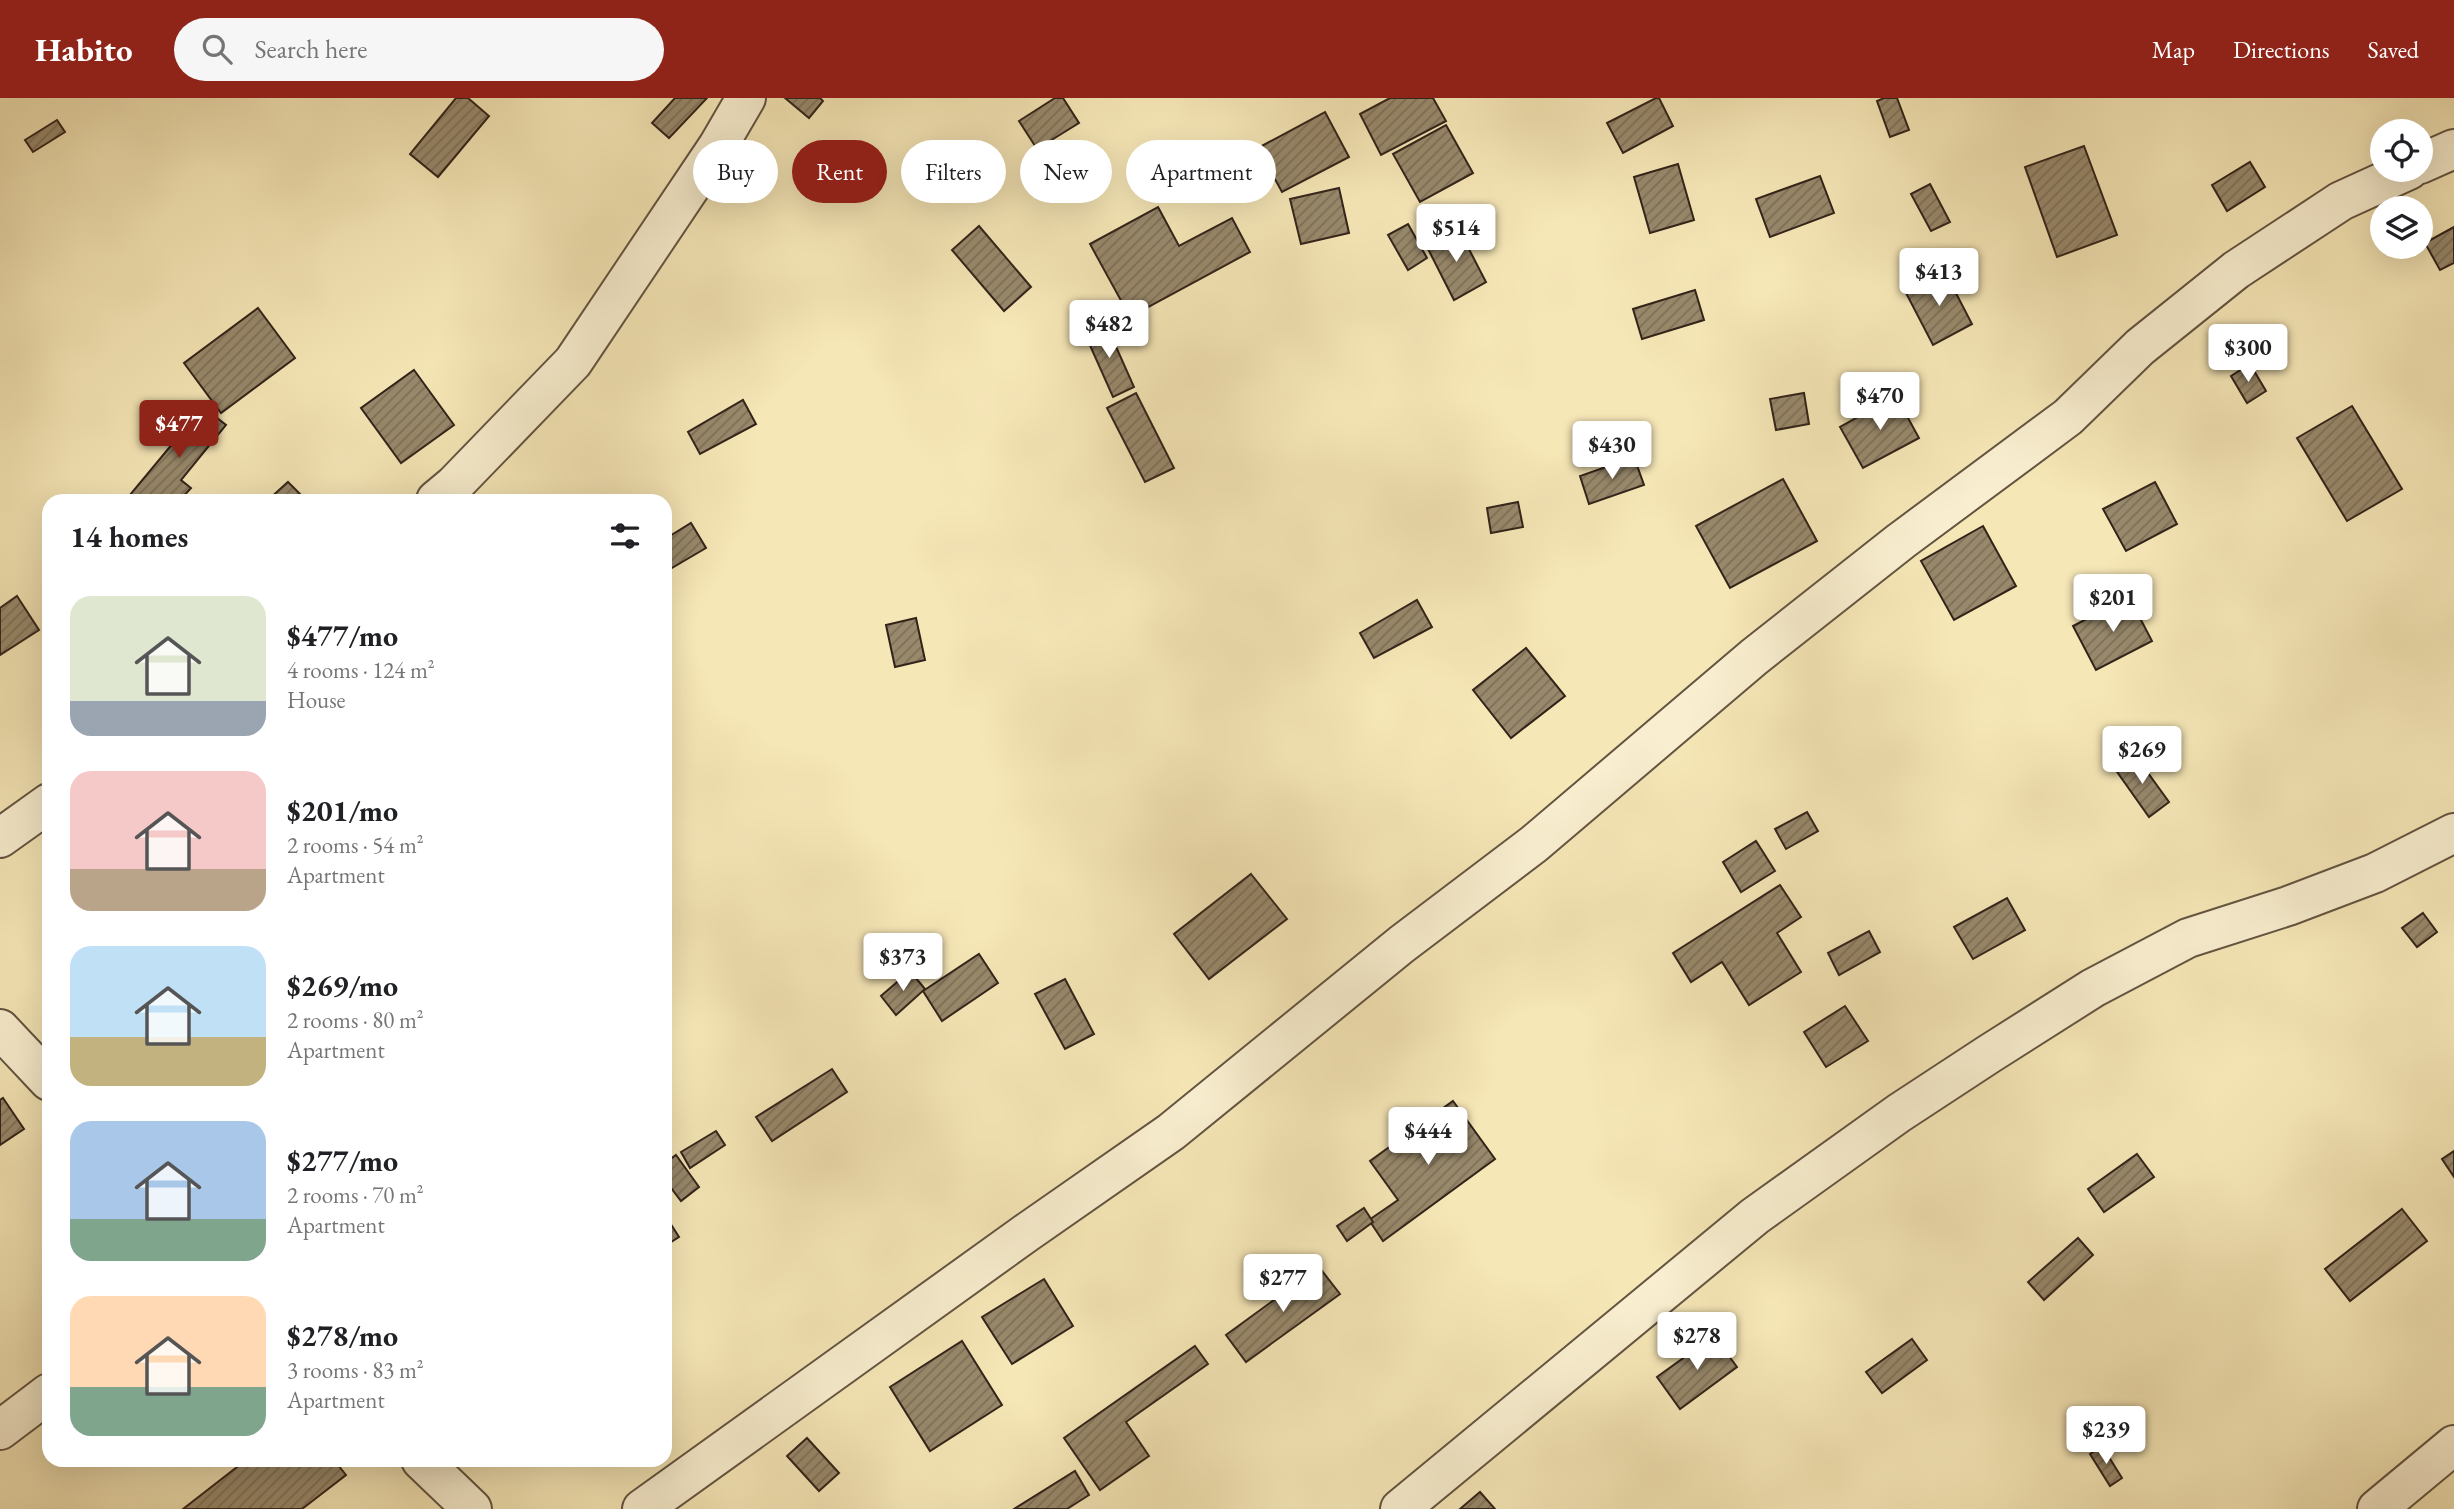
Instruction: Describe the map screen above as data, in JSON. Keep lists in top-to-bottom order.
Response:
{
  "page": {
    "header": "Habito",
    "search": "Search here",
    "nav": ["Map", "Directions", "Saved"],
    "chip": [
      "Buy",
      "Rent",
      "Filters",
      "New",
      "Apartment"
    ],
    "price": [
      "$514",
      "$413",
      "$482",
      "$300",
      "$470",
      "$477",
      "$430",
      "$201",
      "$269",
      "$373",
      "$444",
      "$277",
      "$278",
      "$239"
    ],
    "heading": "14 homes",
    "list": [
      {
        "name": "$477/mo",
        "note": "4 rooms · 124 m² · House"
      },
      {
        "name": "$201/mo",
        "note": "2 rooms · 54 m² · Apartment"
      },
      {
        "name": "$269/mo",
        "note": "2 rooms · 80 m² · Apartment"
      },
      {
        "name": "$277/mo",
        "note": "2 rooms · 70 m² · Apartment"
      },
      {
        "name": "$278/mo",
        "note": "3 rooms · 83 m² · Apartment"
      }
    ]
  }
}
